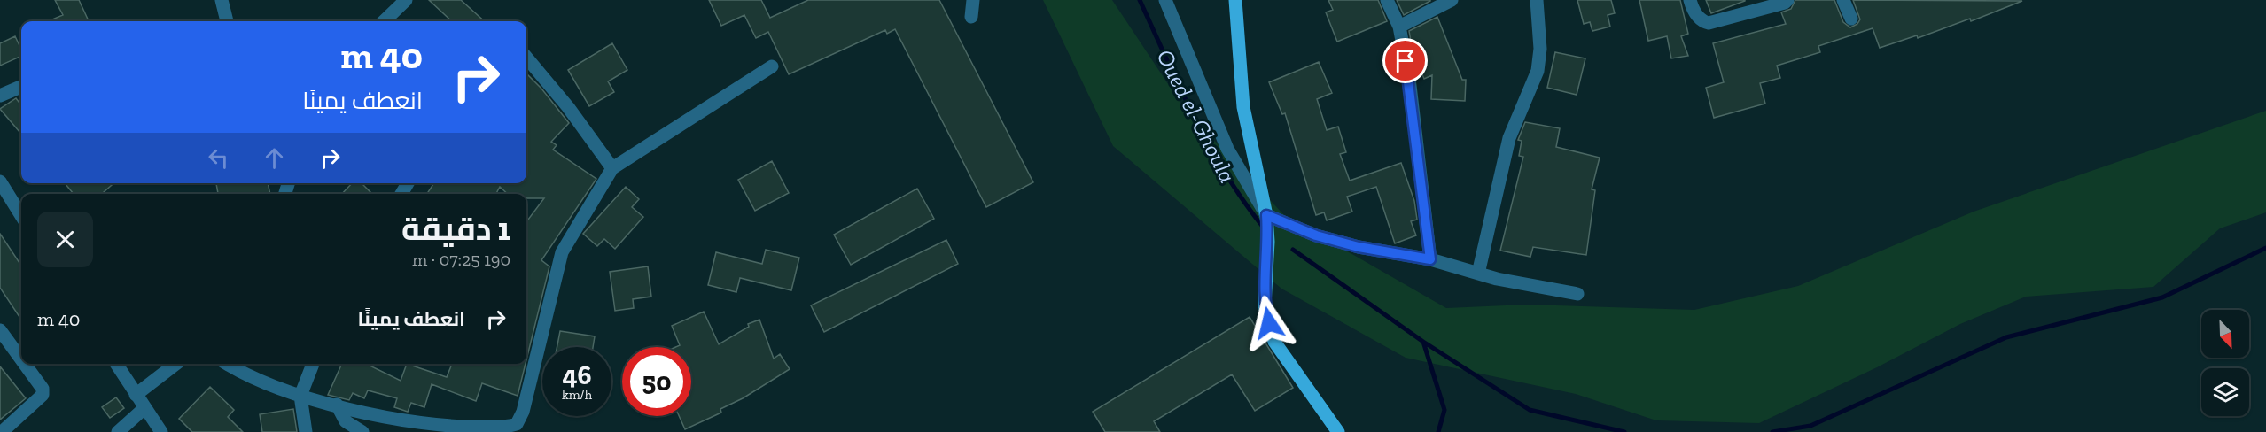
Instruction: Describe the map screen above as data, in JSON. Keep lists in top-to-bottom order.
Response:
{
  "water": ["Oued el-Ghoula"],
  "north": "bottom right",
  "page": {
    "turn": ["40 m", "انعطف يمينًا"],
    "heading": ["1 دقيقة", "190 m · 07:25"],
    "list": [
      {
        "name": "انعطف يمينًا",
        "value": "40 m"
      }
    ],
    "speed": "46 km/h",
    "limit": "50"
  }
}
